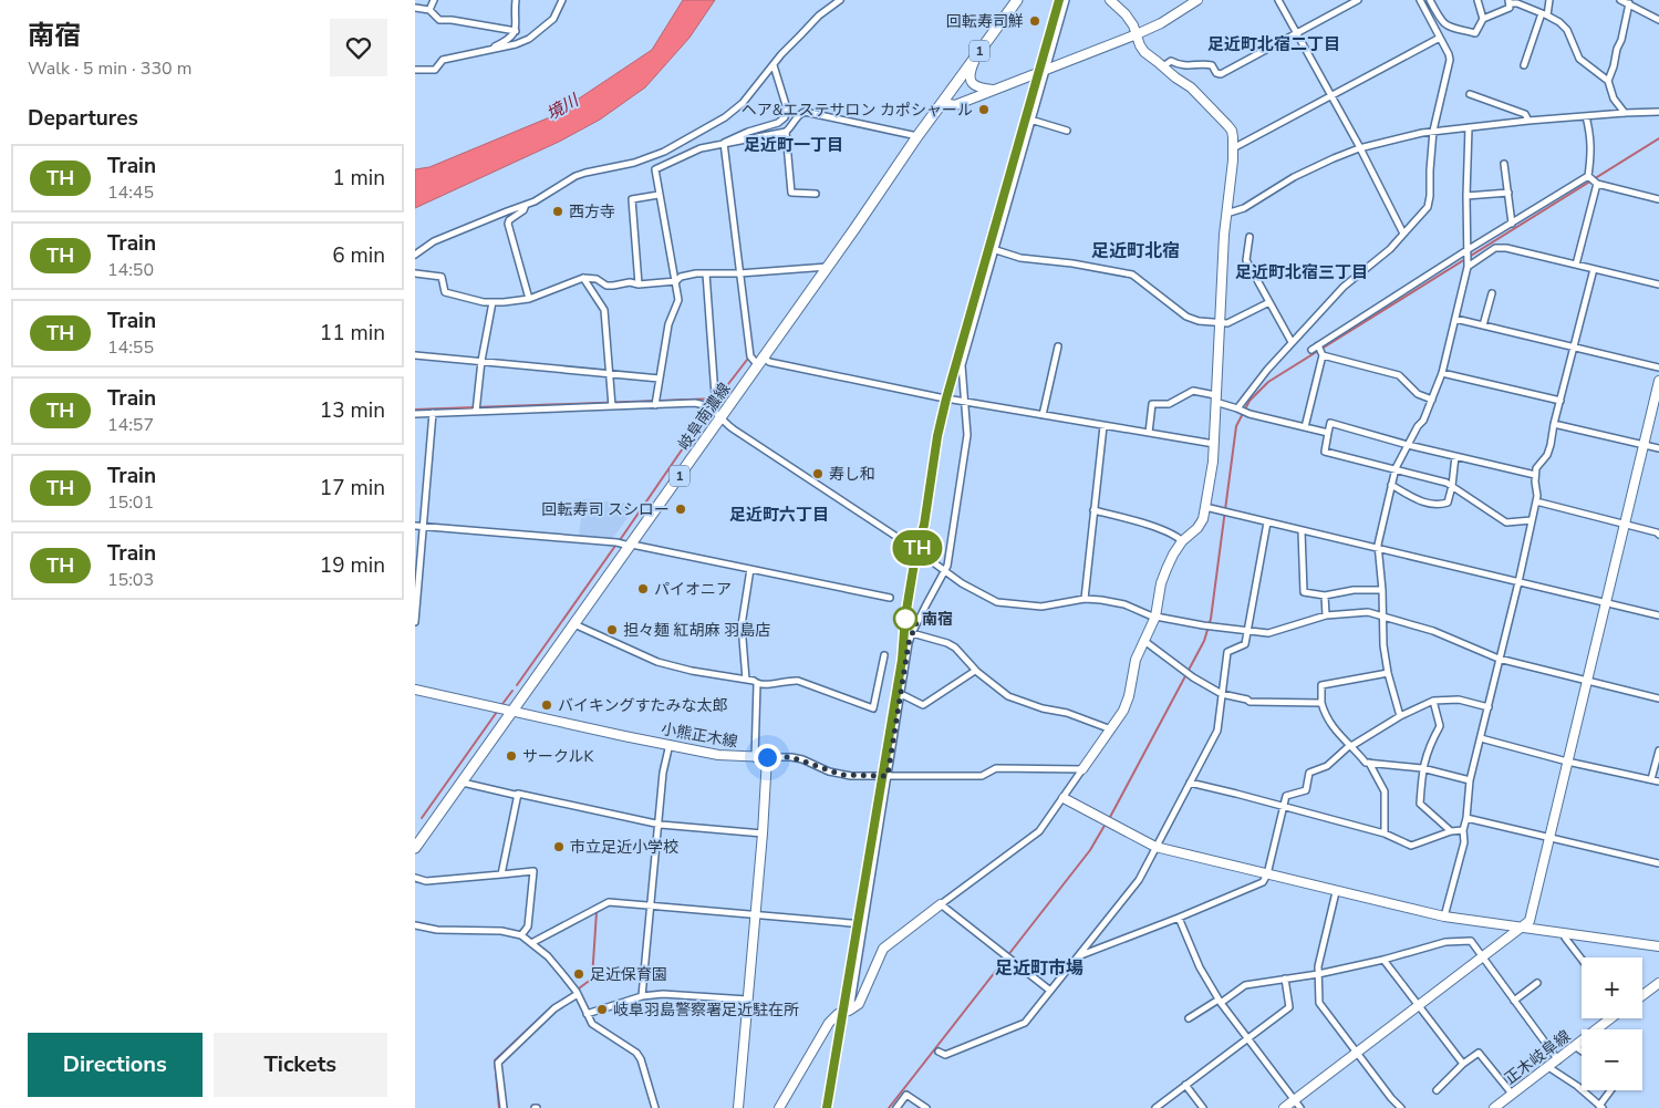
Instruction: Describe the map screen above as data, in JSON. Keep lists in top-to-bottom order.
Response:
{
  "streets": {
    "main road": ["1", "岐阜南濃線"],
    "street": ["小熊正木線", "正木岐阜線"]
  },
  "crossings": [
    ["岐阜南濃線", "小熊正木線"]
  ],
  "districts": [
    "足近町北宿二丁目",
    "足近町一丁目",
    "足近町北宿",
    "足近町北宿三丁目",
    "足近町六丁目",
    "足近町市場"
  ],
  "water": ["境川"],
  "places": [
    "回転寿司鮮",
    "ヘア&エステサロン カポシャール",
    "西方寺",
    "寿し和",
    "回転寿司 スシロー",
    "パイオニア",
    "南宿",
    "担々麺 紅胡麻 羽島店",
    "バイキングすたみな太郎",
    "サークルK",
    "市立足近小学校",
    "足近保育園",
    "岐阜羽島警察署足近駐在所"
  ],
  "page": {
    "heading": [
      ["南宿", "Walk · 5 min · 330 m"],
      "Departures"
    ],
    "on_map": "TH",
    "list": [
      {
        "mark": "TH",
        "name": "Train",
        "note": "14:45",
        "value": "1 min"
      },
      {
        "mark": "TH",
        "name": "Train",
        "note": "14:50",
        "value": "6 min"
      },
      {
        "mark": "TH",
        "name": "Train",
        "note": "14:55",
        "value": "11 min"
      },
      {
        "mark": "TH",
        "name": "Train",
        "note": "14:57",
        "value": "13 min"
      },
      {
        "mark": "TH",
        "name": "Train",
        "note": "15:01",
        "value": "17 min"
      },
      {
        "mark": "TH",
        "name": "Train",
        "note": "15:03",
        "value": "19 min"
      }
    ],
    "map_buttons": ["+", "−"],
    "buttons": ["Directions", "Tickets"]
  }
}
